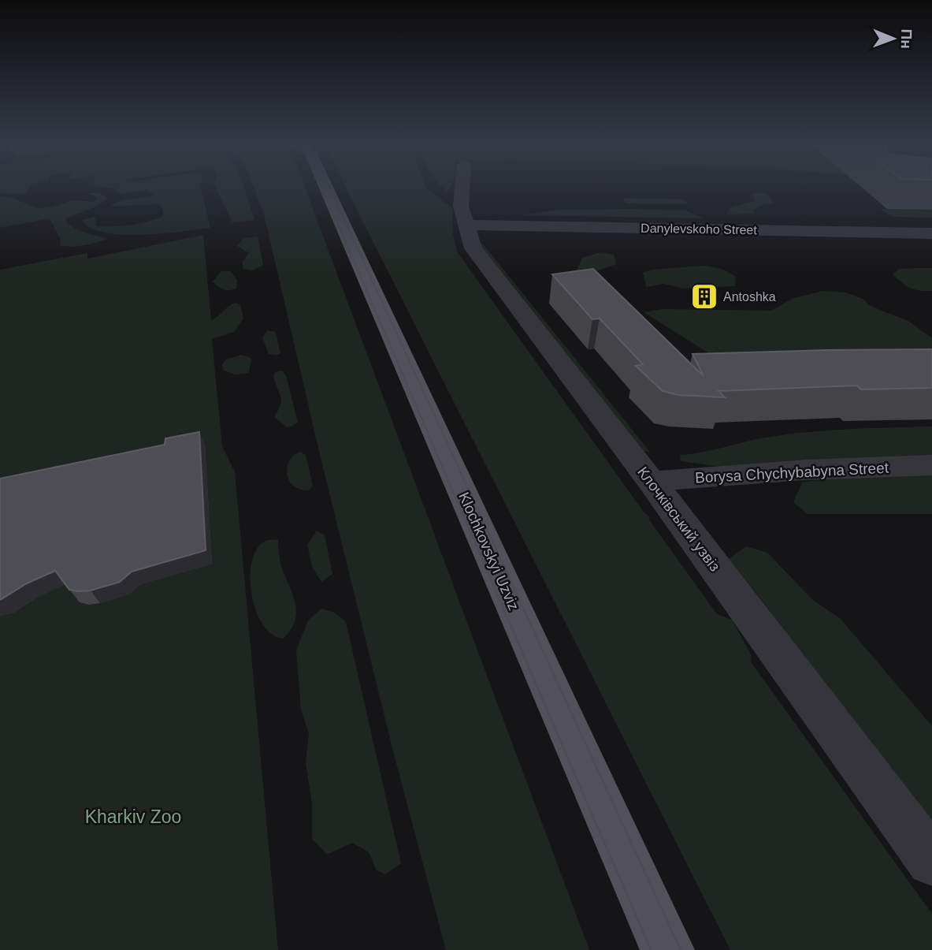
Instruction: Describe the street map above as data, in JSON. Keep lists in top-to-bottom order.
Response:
{
  "streets": {
    "main road": ["Klochkovskyi Uzviz"],
    "street": ["Danylevskoho Street", "Borysa Chychybabyna Street", "Клочківський узвіз"]
  },
  "crossings": [
    ["Danylevskoho Street", "Клочківський узвіз"],
    ["Borysa Chychybabyna Street", "Клочківський узвіз"]
  ],
  "parks": ["Kharkiv Zoo"],
  "places": {
    "building": ["Antoshka"]
  },
  "north": "right"
}
